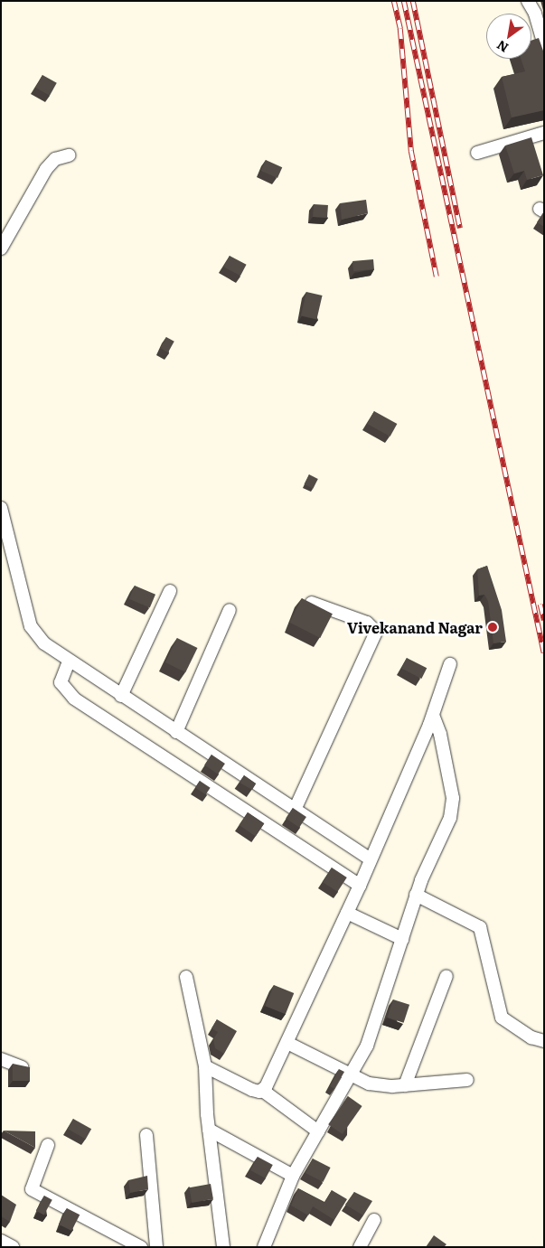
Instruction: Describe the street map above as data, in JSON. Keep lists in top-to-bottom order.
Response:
{
  "places": ["Vivekanand Nagar"],
  "north": "bottom left"
}
